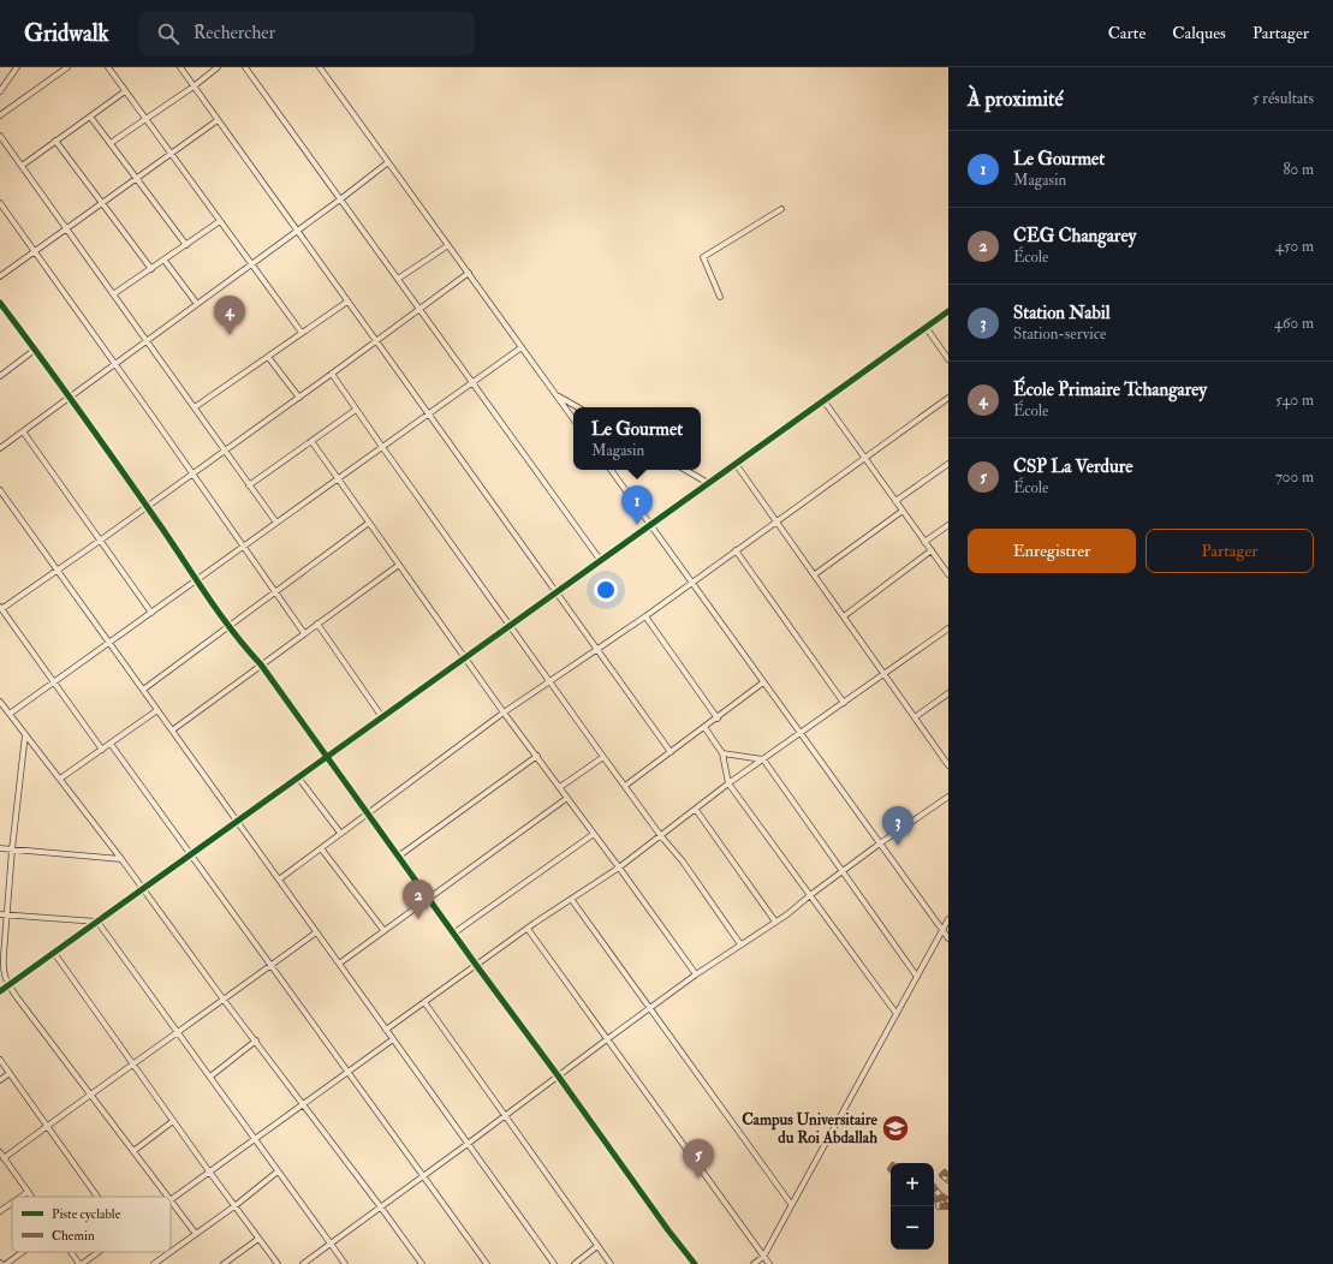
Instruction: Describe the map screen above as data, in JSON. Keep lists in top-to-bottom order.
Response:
{
  "places": {
    "school or university": ["Campus Universitaire du Roi Abdallah"]
  },
  "legend": ["Piste cyclable", "Chemin"],
  "page": {
    "header": "Gridwalk",
    "search": "Rechercher",
    "nav": ["Carte", "Calques", "Partager"],
    "heading": ["À proximité", "5 résultats"],
    "list": [
      {
        "mark": "1",
        "name": "Le Gourmet",
        "note": "Magasin",
        "value": "80 m"
      },
      {
        "mark": "2",
        "name": "CEG Changarey",
        "note": "École",
        "value": "450 m"
      },
      {
        "mark": "3",
        "name": "Station Nabil",
        "note": "Station-service",
        "value": "460 m"
      },
      {
        "mark": "4",
        "name": "École Primaire Tchangarey",
        "note": "École",
        "value": "540 m"
      },
      {
        "mark": "5",
        "name": "CSP La Verdure",
        "note": "École",
        "value": "700 m"
      }
    ],
    "pins": [
      "4",
      "1",
      "3",
      "2",
      "5"
    ],
    "popup": ["Le Gourmet", "Magasin"],
    "buttons": ["Enregistrer", "Partager"],
    "map_buttons": ["+", "−"]
  }
}
